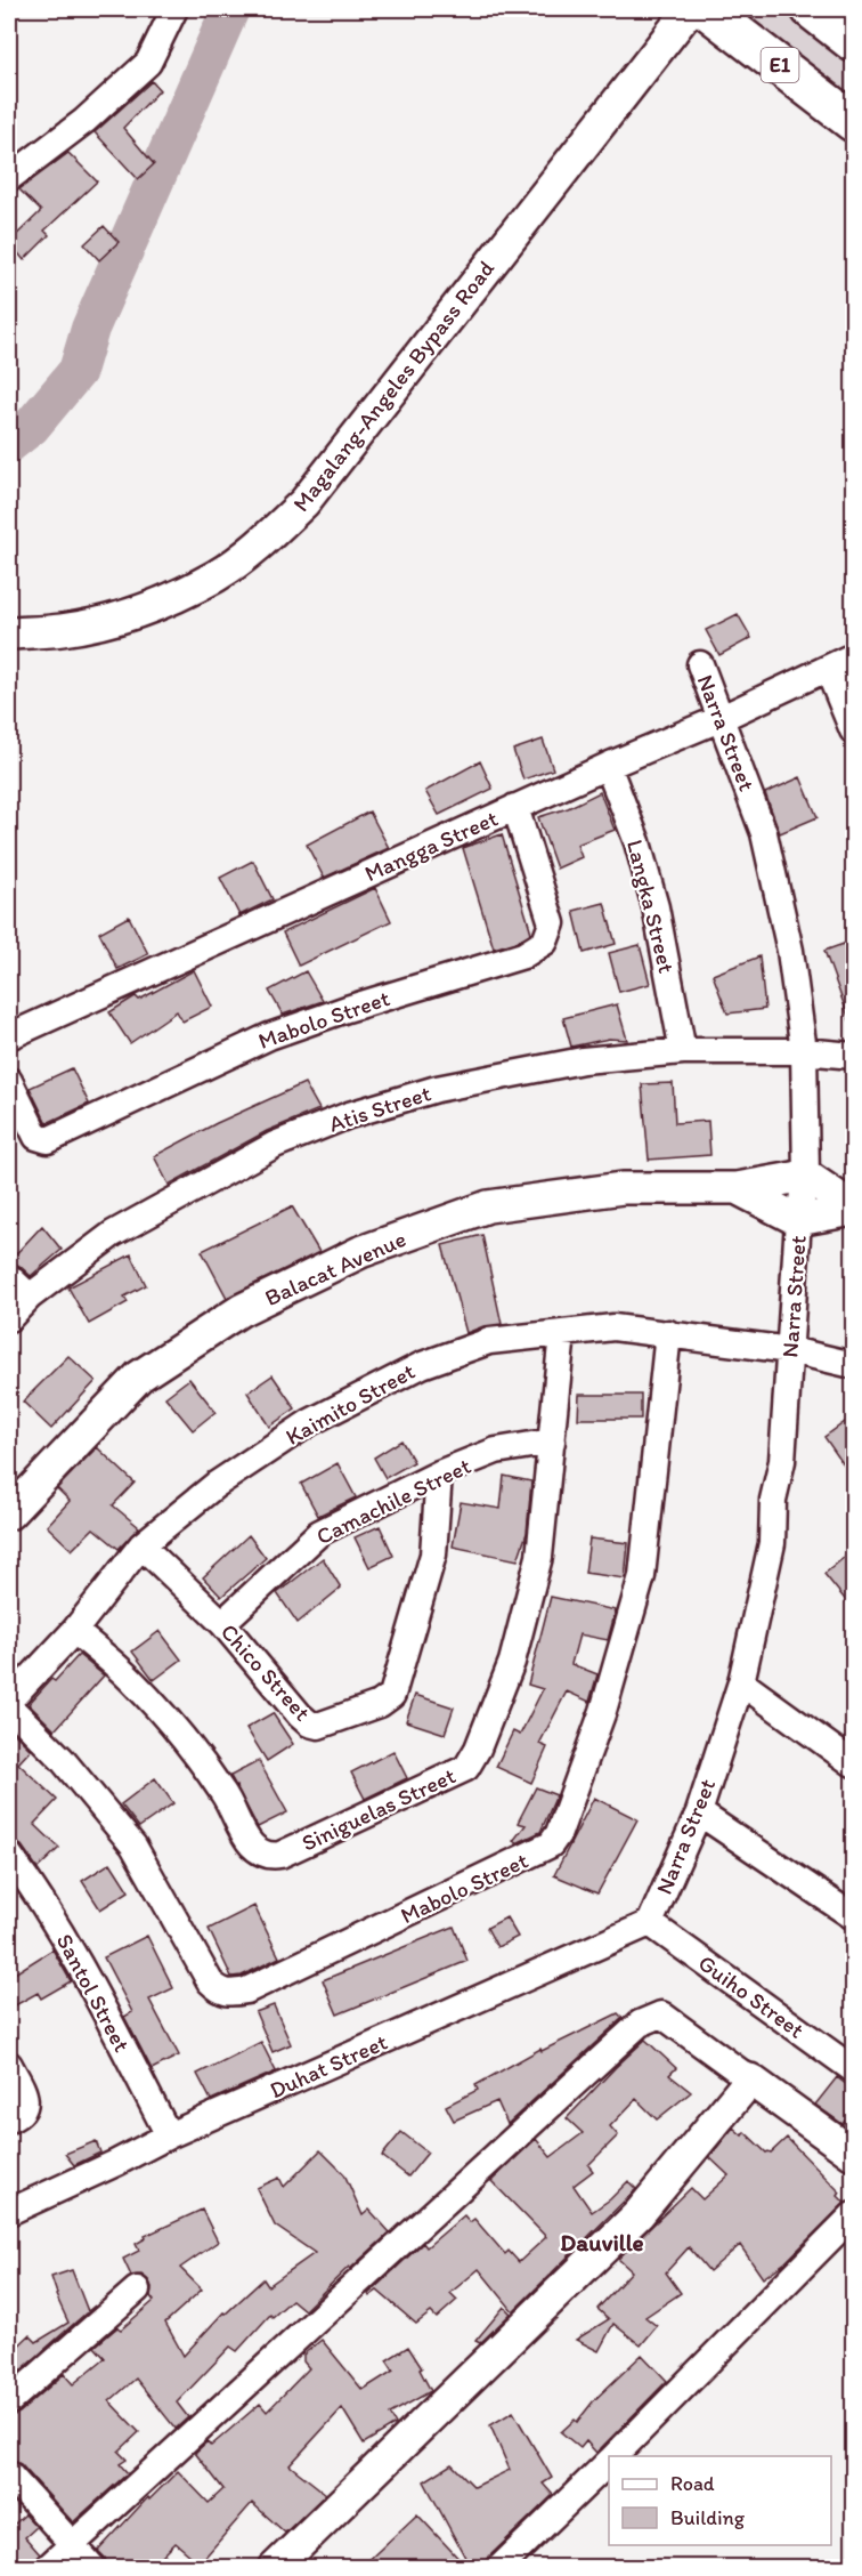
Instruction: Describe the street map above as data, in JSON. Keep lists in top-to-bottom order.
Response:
{
  "streets": {
    "highway": ["E1"],
    "street": [
      "Magalang-Angeles Bypass Road",
      "Narra Street",
      "Mangga Street",
      "Langka Street",
      "Mabolo Street",
      "Atis Street",
      "Balacat Avenue",
      "Kaimito Street",
      "Camachile Street",
      "Chico Street",
      "Siniguelas Street",
      "Santol Street",
      "Guiho Street",
      "Duhat Street"
    ]
  },
  "crossings": [
    ["Narra Street", "Mangga Street"],
    ["Narra Street", "Atis Street"],
    ["Narra Street", "Balacat Avenue"],
    ["Narra Street", "Kaimito Street"],
    ["Narra Street", "Guiho Street"],
    ["Narra Street", "Duhat Street"],
    ["Mangga Street", "Langka Street"],
    ["Mangga Street", "Mabolo Street"],
    ["Langka Street", "Atis Street"],
    ["Mabolo Street", "Kaimito Street"],
    ["Kaimito Street", "Chico Street"],
    ["Kaimito Street", "Siniguelas Street"],
    ["Camachile Street", "Chico Street"],
    ["Camachile Street", "Siniguelas Street"],
    ["Santol Street", "Duhat Street"],
    ["Guiho Street", "Duhat Street"]
  ],
  "districts": ["Dauville"],
  "legend": ["Road", "Building"]
}
